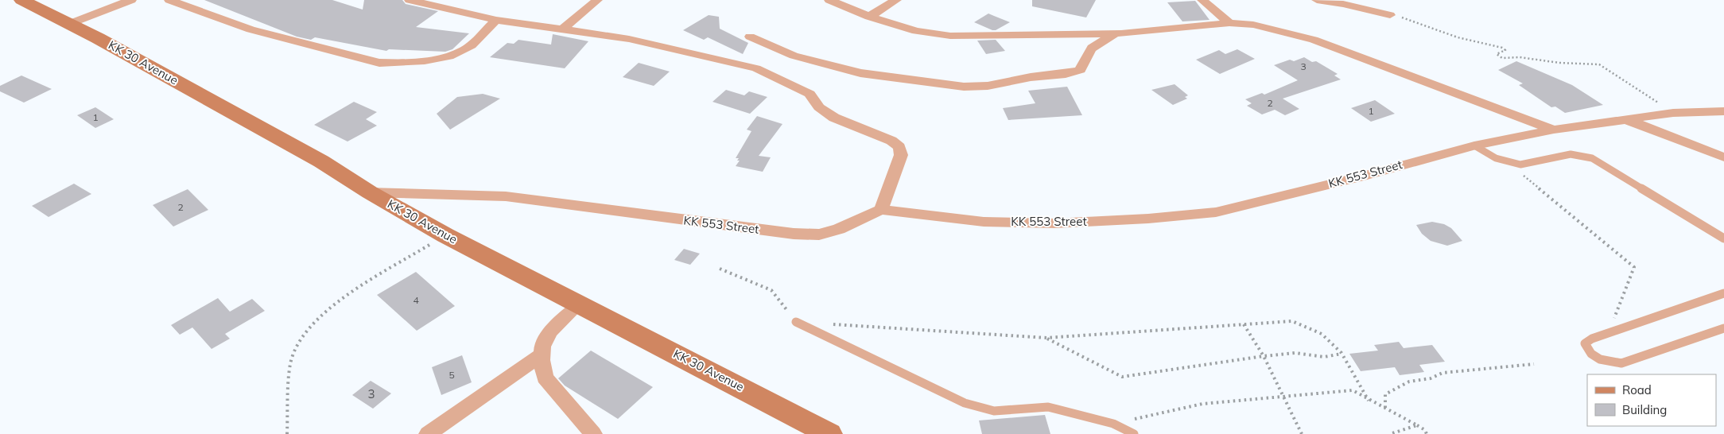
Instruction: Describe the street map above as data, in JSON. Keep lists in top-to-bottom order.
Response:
{
  "streets": {
    "main road": ["KK 30 Avenue"],
    "street": ["KK 553 Street"]
  },
  "crossings": [
    ["KK 30 Avenue", "KK 553 Street"]
  ],
  "house_numbers": [
    "3",
    "2",
    "1",
    "1",
    "2",
    "4",
    "5",
    "3"
  ],
  "legend": ["Road", "Building"]
}
